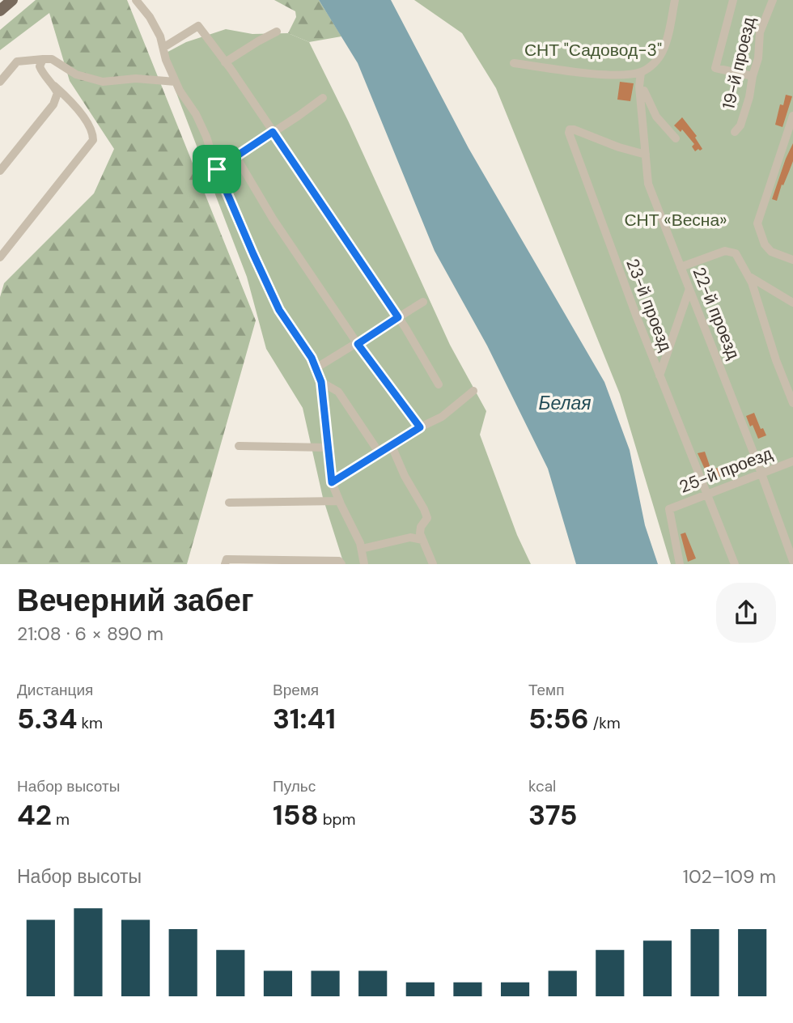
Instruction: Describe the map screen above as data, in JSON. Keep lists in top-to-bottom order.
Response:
{
  "streets": {
    "street": [
      "19-й проезд",
      "23-й проезд",
      "22-й проезд",
      "25-й проезд"
    ]
  },
  "crossings": [
    ["23-й проезд", "22-й проезд"],
    ["23-й проезд", "25-й проезд"],
    ["22-й проезд", "25-й проезд"]
  ],
  "water": ["Белая"],
  "parks": ["СНТ \"Садовод-3\"", "СНТ «Весна»"],
  "page": {
    "heading": ["Вечерний забег", "21:08 · 6 × 890 m"],
    "stats": [
      ["Дистанция", "5.34 km"],
      ["Время", "31:41"],
      ["Темп", "5:56 /km"],
      ["Набор высоты", "42 m"],
      ["Пульс", "158 bpm"],
      ["kcal", "375"]
    ],
    "chart": ["Набор высоты", "102–109 m"]
  }
}
